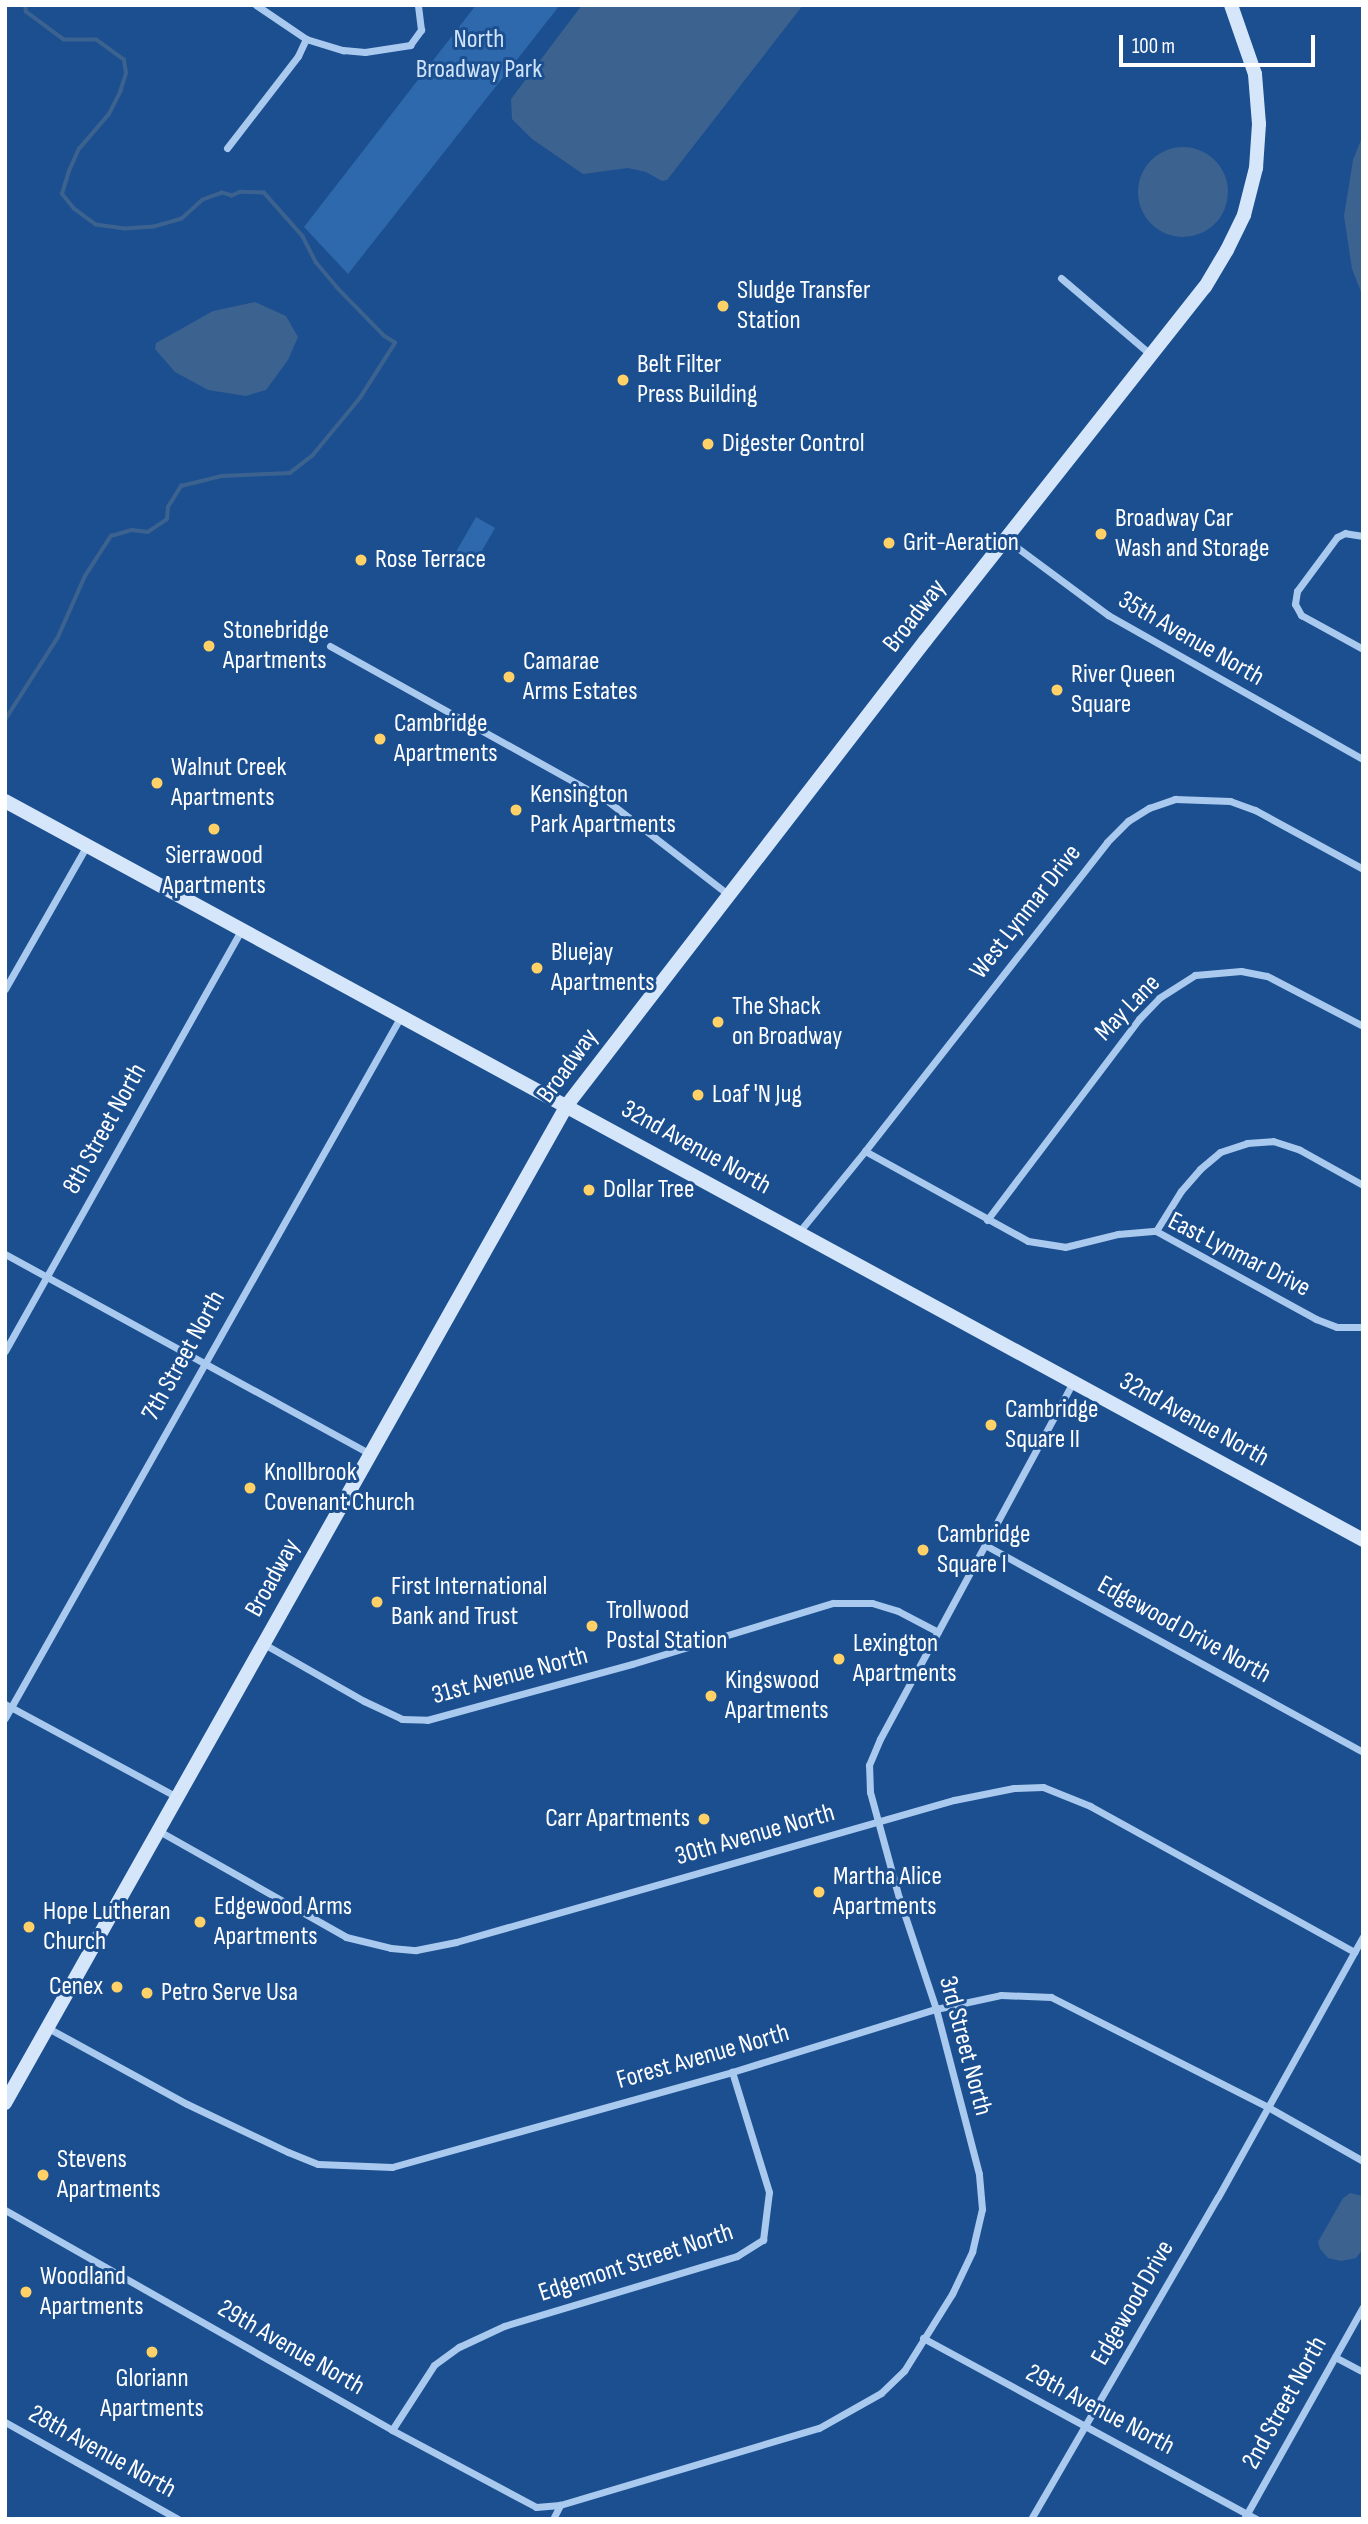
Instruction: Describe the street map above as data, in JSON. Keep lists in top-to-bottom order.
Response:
{
  "streets": {
    "street": [
      "Broadway",
      "35th Avenue North",
      "West Lynmar Drive",
      "May Lane",
      "8th Street North",
      "32nd Avenue North",
      "East Lynmar Drive",
      "7th Street North",
      "Edgewood Drive North",
      "31st Avenue North",
      "30th Avenue North",
      "3rd Street North",
      "Forest Avenue North",
      "Edgemont Street North",
      "Edgewood Drive",
      "29th Avenue North",
      "2nd Street North",
      "28th Avenue North"
    ]
  },
  "crossings": [
    ["Broadway", "35th Avenue North"],
    ["Broadway", "32nd Avenue North"],
    ["Broadway", "31st Avenue North"],
    ["Broadway", "30th Avenue North"],
    ["Broadway", "Forest Avenue North"],
    ["West Lynmar Drive", "32nd Avenue North"],
    ["West Lynmar Drive", "East Lynmar Drive"],
    ["May Lane", "East Lynmar Drive"],
    ["8th Street North", "32nd Avenue North"],
    ["32nd Avenue North", "7th Street North"],
    ["32nd Avenue North", "3rd Street North"],
    ["Edgewood Drive North", "3rd Street North"],
    ["31st Avenue North", "3rd Street North"],
    ["30th Avenue North", "3rd Street North"],
    ["3rd Street North", "Forest Avenue North"],
    ["3rd Street North", "29th Avenue North"],
    ["Forest Avenue North", "Edgemont Street North"],
    ["Forest Avenue North", "Edgewood Drive"],
    ["Edgemont Street North", "29th Avenue North"],
    ["Edgewood Drive", "29th Avenue North"],
    ["29th Avenue North", "2nd Street North"]
  ],
  "parks": ["North Broadway Park"],
  "places": [
    "Sludge Transfer Station",
    "Belt Filter Press Building",
    "Digester Control",
    "Broadway Car Wash and Storage",
    "Grit-Aeration",
    "Rose Terrace",
    "Stonebridge Apartments",
    "Camarae Arms Estates",
    "River Queen Square",
    "Cambridge Apartments",
    "Walnut Creek Apartments",
    "Kensington Park Apartments",
    "Sierrawood Apartments",
    "Bluejay Apartments",
    "The Shack on Broadway",
    "Loaf 'N Jug",
    "Dollar Tree",
    "Cambridge Square II",
    "Knollbrook Covenant Church",
    "Cambridge Square I",
    "First International Bank and Trust",
    "Trollwood Postal Station",
    "Lexington Apartments",
    "Kingswood Apartments",
    "Carr Apartments",
    "Martha Alice Apartments",
    "Edgewood Arms Apartments",
    "Hope Lutheran Church",
    "Cenex",
    "Petro Serve Usa",
    "Stevens Apartments",
    "Woodland Apartments",
    "Gloriann Apartments"
  ],
  "scale_bar": "100 m"
}
